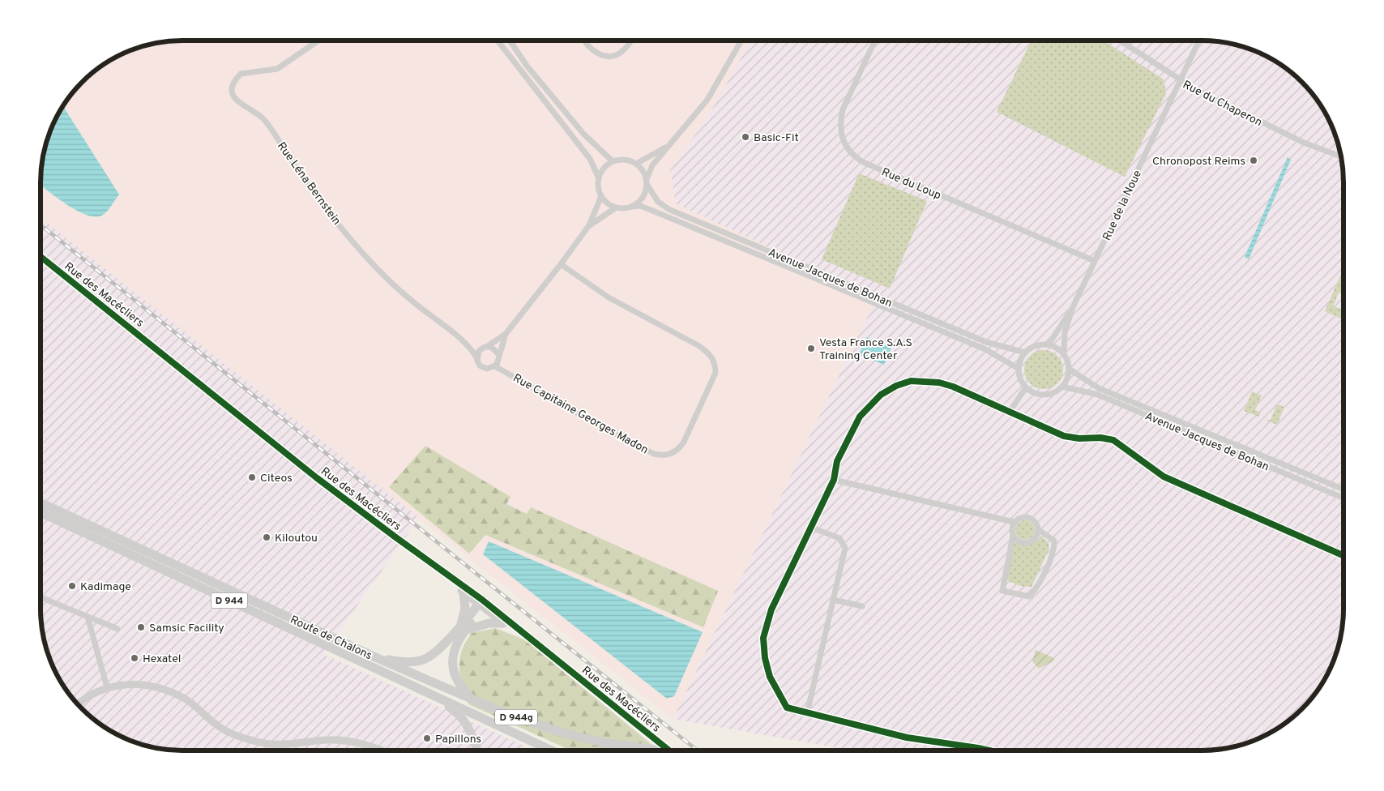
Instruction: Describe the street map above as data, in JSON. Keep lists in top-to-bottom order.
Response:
{
  "streets": {
    "main road": ["D 944", "Route de Chalons", "D 944g"],
    "street": [
      "Rue du Chaperon",
      "Rue Léna Bernstein",
      "Rue du Loup",
      "Rue de la Noue",
      "Avenue Jacques de Bohan",
      "Rue des Macécliers",
      "Rue Capitaine Georges Madon"
    ]
  },
  "crossings": [
    ["Rue du Chaperon", "Rue de la Noue"],
    ["Rue Léna Bernstein", "Rue Capitaine Georges Madon"],
    ["Rue du Loup", "Rue de la Noue"]
  ],
  "places": [
    "Basic-Fit",
    "Chronopost Reims",
    "Vesta France S.A.S Training Center",
    "Citeos",
    "Kiloutou",
    "Kadimage",
    "Samsic Facility",
    "Hexatel",
    "Papillons"
  ]
}
